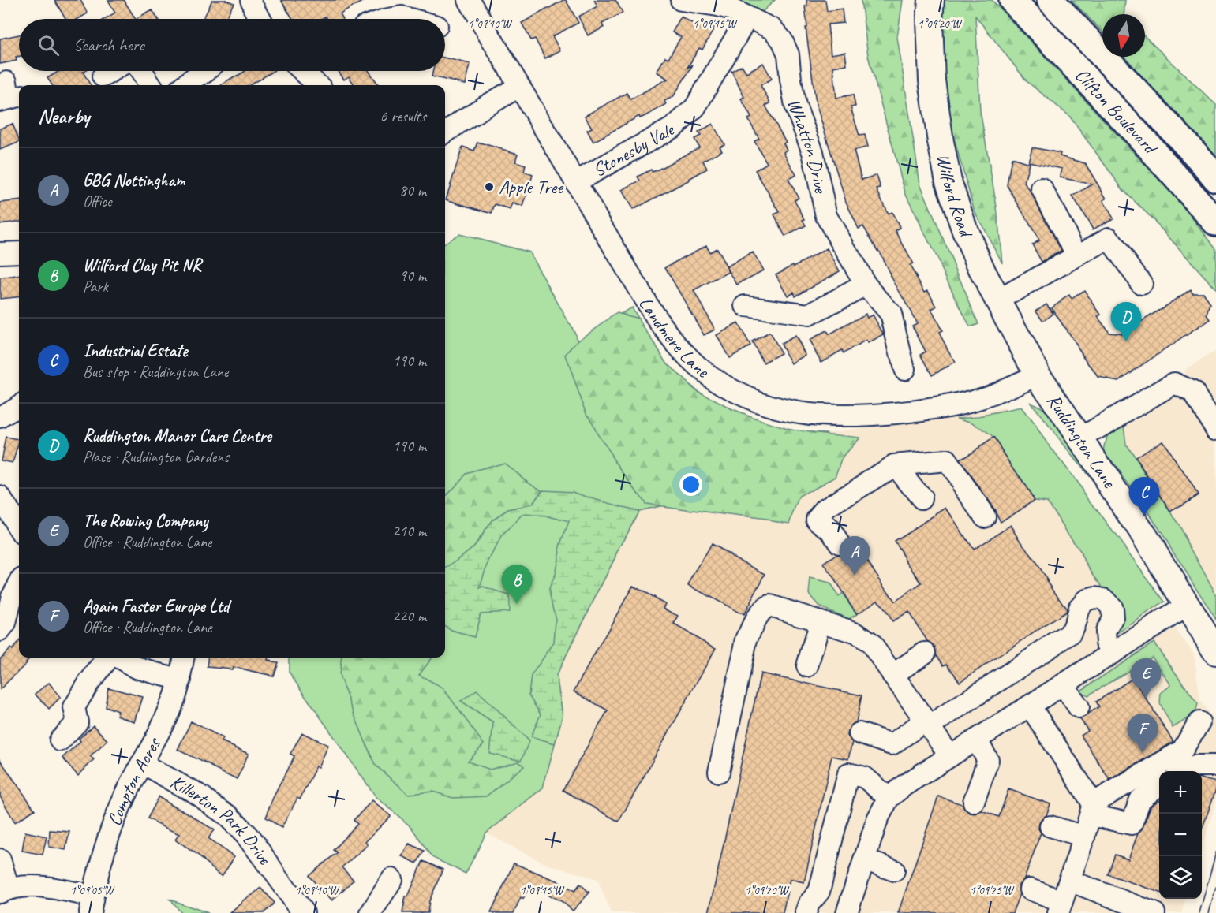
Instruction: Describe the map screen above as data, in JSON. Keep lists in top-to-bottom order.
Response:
{
  "streets": {
    "highway": ["Clifton Boulevard"],
    "main road": ["Wilford Road", "Ruddington Lane"],
    "street": [
      "Whatton Drive",
      "Stonesby Vale",
      "Landmere Lane",
      "Compton Acres",
      "Killerton Park Drive"
    ]
  },
  "crossings": [
    ["Whatton Drive", "Stonesby Vale"],
    ["Stonesby Vale", "Landmere Lane"],
    ["Wilford Road", "Landmere Lane"],
    ["Wilford Road", "Ruddington Lane"],
    ["Landmere Lane", "Ruddington Lane"],
    ["Compton Acres", "Killerton Park Drive"]
  ],
  "places": ["Apple Tree"],
  "north": "bottom",
  "page": {
    "search": "Search here",
    "heading": ["Nearby", "6 results"],
    "list": [
      {
        "mark": "A",
        "name": "GBG Nottingham",
        "note": "Office",
        "value": "80 m"
      },
      {
        "mark": "B",
        "name": "Wilford Clay Pit NR",
        "note": "Park",
        "value": "90 m"
      },
      {
        "mark": "C",
        "name": "Industrial Estate",
        "note": "Bus stop · Ruddington Lane",
        "value": "190 m"
      },
      {
        "mark": "D",
        "name": "Ruddington Manor Care Centre",
        "note": "Place · Ruddington Gardens",
        "value": "190 m"
      },
      {
        "mark": "E",
        "name": "The Rowing Company",
        "note": "Office · Ruddington Lane",
        "value": "210 m"
      },
      {
        "mark": "F",
        "name": "Again Faster Europe Ltd",
        "note": "Office · Ruddington Lane",
        "value": "220 m"
      }
    ],
    "pins": [
      "D",
      "C",
      "A",
      "B",
      "E",
      "F"
    ],
    "map_buttons": ["+", "−"]
  },
  "coordinates": [
    "1°09'10\"W",
    "1°09'15\"W",
    "1°09'20\"W",
    "1°09'05\"W",
    "1°09'25\"W"
  ]
}
